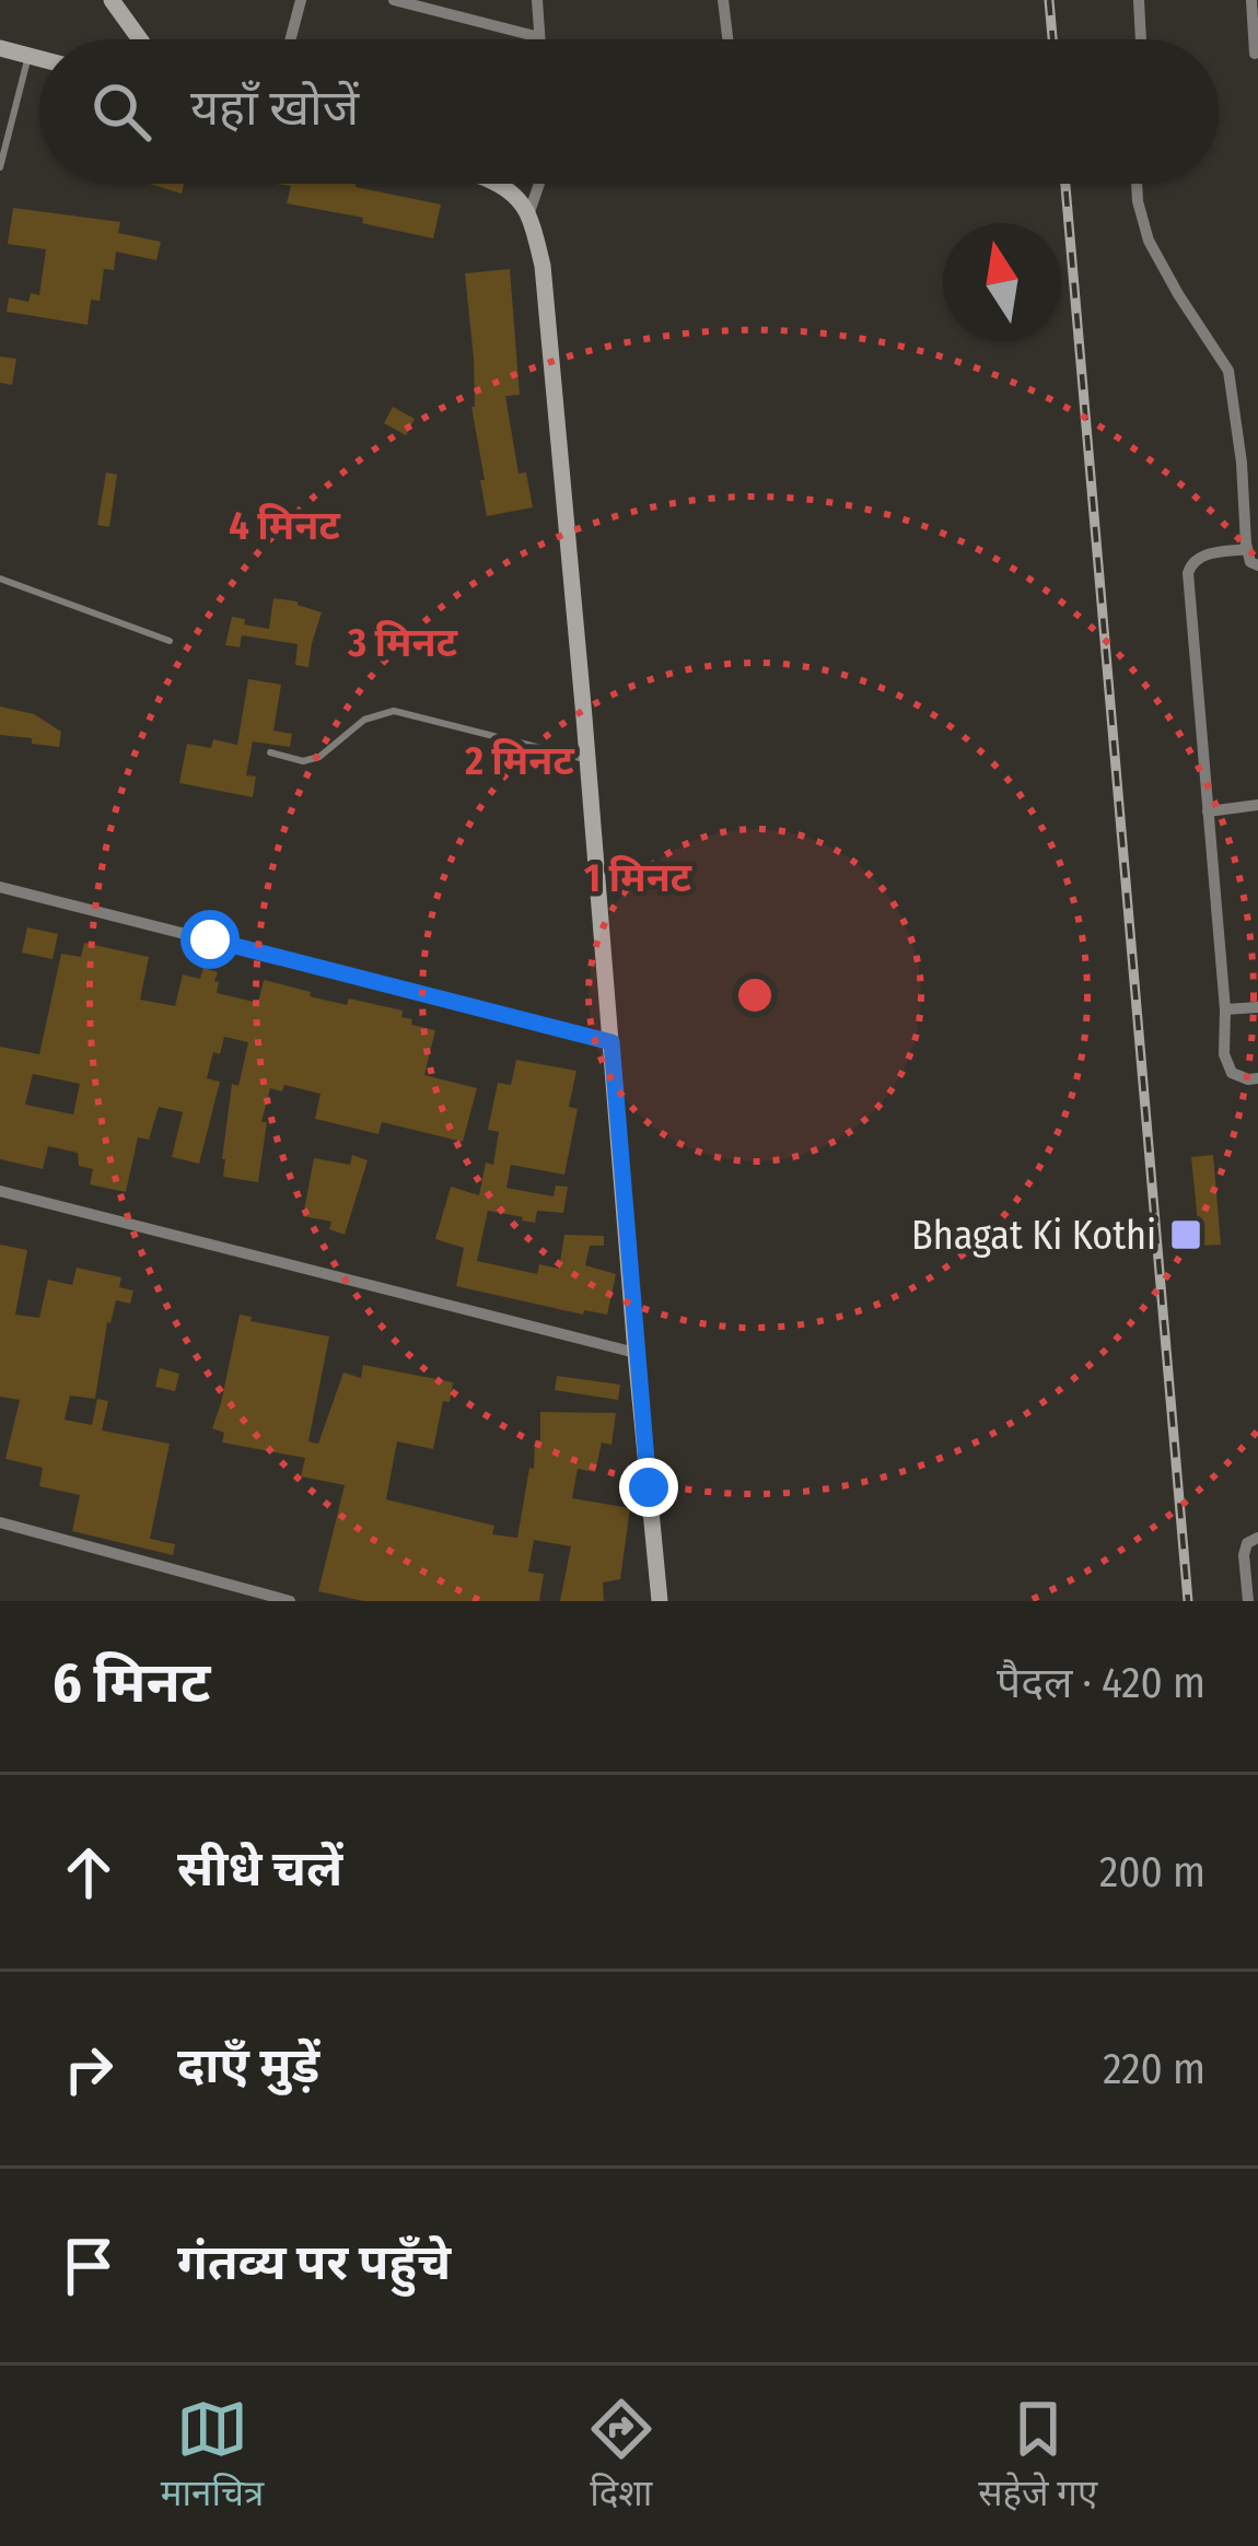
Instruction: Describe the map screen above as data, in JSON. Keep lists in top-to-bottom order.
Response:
{
  "places": {
    "transit": ["Bhagat Ki Kothi"]
  },
  "north": "top",
  "page": {
    "search": "यहाँ खोजें",
    "heading": ["6 मिनट", "पैदल · 420 m"],
    "list": [
      ["सीधे चलें", "200 m"],
      ["दाएँ मुड़ें", "220 m"],
      "गंतव्य पर पहुँचे"
    ],
    "nav": ["मानचित्र", "दिशा", "सहेजे गए"]
  },
  "rings": [
    "4 मिनट",
    "3 मिनट",
    "2 मिनट",
    "1 मिनट"
  ]
}
